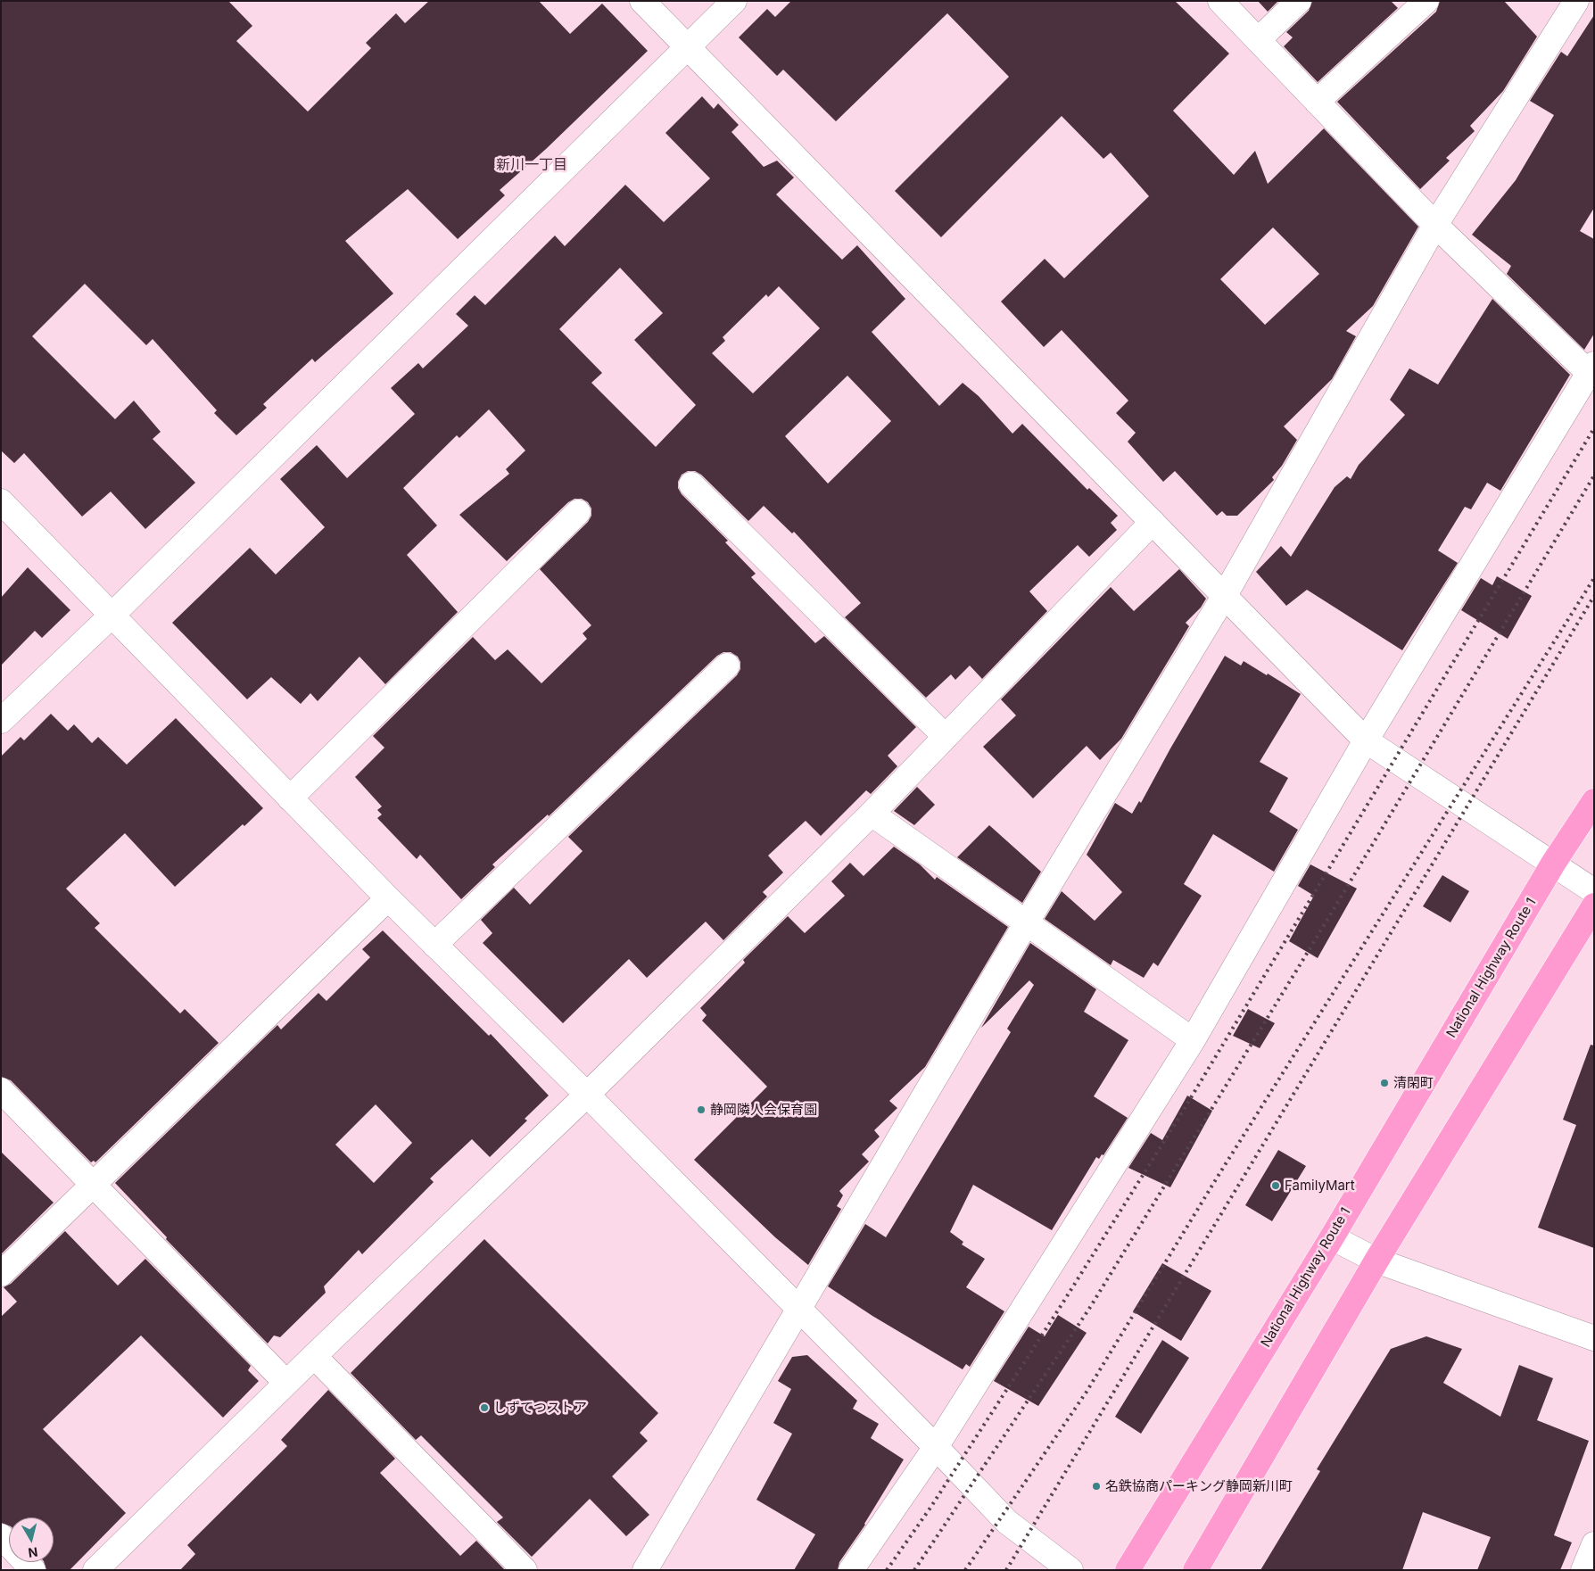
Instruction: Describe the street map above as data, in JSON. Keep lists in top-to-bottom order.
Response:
{
  "streets": {
    "highway": ["National Highway Route 1"]
  },
  "districts": ["新川一丁目"],
  "places": [
    "清閑町",
    "静岡隣人会保育園",
    "FamilyMart",
    "しずてつストア",
    "名鉄協商パーキング静岡新川町"
  ],
  "north": "bottom"
}
